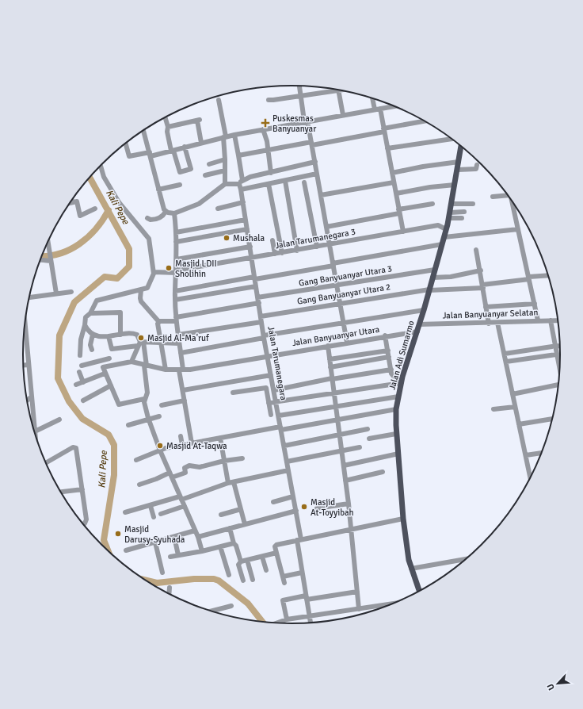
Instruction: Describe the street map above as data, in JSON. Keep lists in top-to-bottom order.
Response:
{
  "streets": {
    "main road": ["Jalan Adi Sumarmo"],
    "street": [
      "Jalan Tarumanegara 3",
      "Gang Banyuanyar Utara 3",
      "Gang Banyuanyar Utara 2",
      "Jalan Banyuanyar Selatan",
      "Jalan Banyuanyar Utara",
      "Jalan Tarumanegara"
    ]
  },
  "crossings": [
    ["Jalan Tarumanegara 3", "Jalan Adi Sumarmo"],
    ["Jalan Tarumanegara 3", "Jalan Tarumanegara"],
    ["Gang Banyuanyar Utara 3", "Jalan Adi Sumarmo"],
    ["Gang Banyuanyar Utara 3", "Jalan Tarumanegara"],
    ["Gang Banyuanyar Utara 2", "Jalan Adi Sumarmo"],
    ["Gang Banyuanyar Utara 2", "Jalan Tarumanegara"],
    ["Jalan Banyuanyar Selatan", "Jalan Adi Sumarmo"],
    ["Jalan Banyuanyar Utara", "Jalan Adi Sumarmo"],
    ["Jalan Banyuanyar Utara", "Jalan Tarumanegara"]
  ],
  "water": ["Kali Pepe"],
  "places": {
    "health": ["Puskesmas Banyuanyar"],
    "other": [
      "Mushala",
      "Masjid LDII Sholihin",
      "Masjid Al-Ma'ruf",
      "Masjid At-Taqwa",
      "Masjid At-Toyyibah",
      "Masjid Darusy-Syuhada"
    ]
  },
  "north": "bottom left"
}
